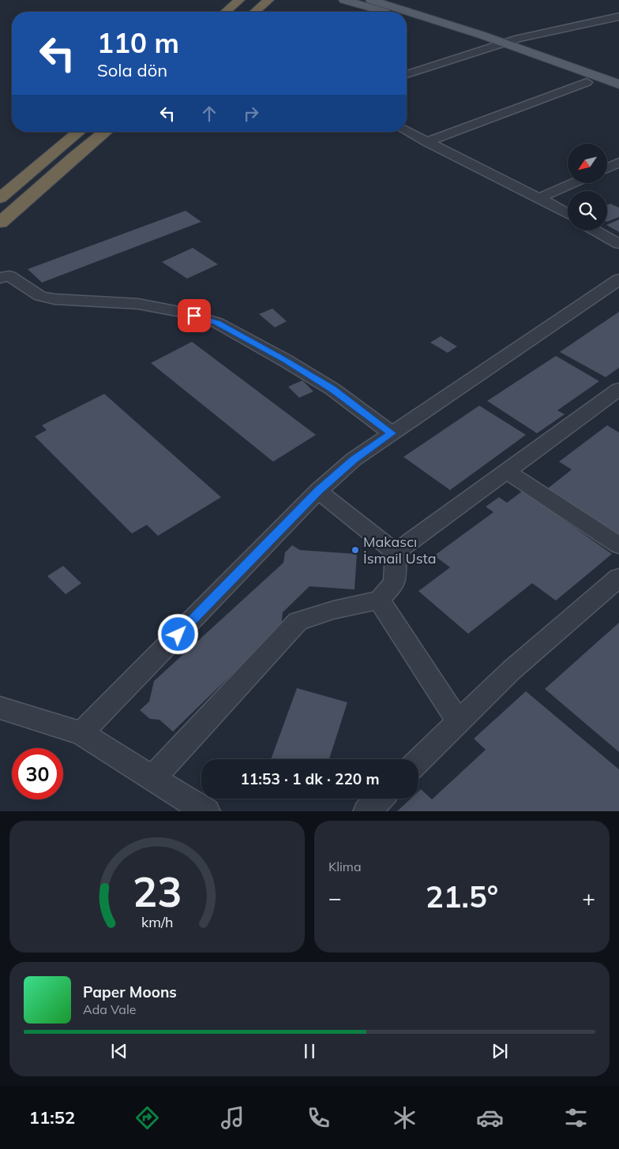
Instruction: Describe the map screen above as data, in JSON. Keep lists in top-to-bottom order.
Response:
{
  "places": ["Makascı İsmail Usta"],
  "north": "bottom left",
  "page": {
    "turn": ["110 m", "Sola dön"],
    "limit": "30",
    "trip": "11:53 · 1 dk · 220 m",
    "tile": "Klima",
    "heat": ["−", "21.5°", "+"],
    "song": ["Paper Moons", "Ada Vale"],
    "tabs": "11:52",
    "gauge": ["23", "km/h"]
  }
}
